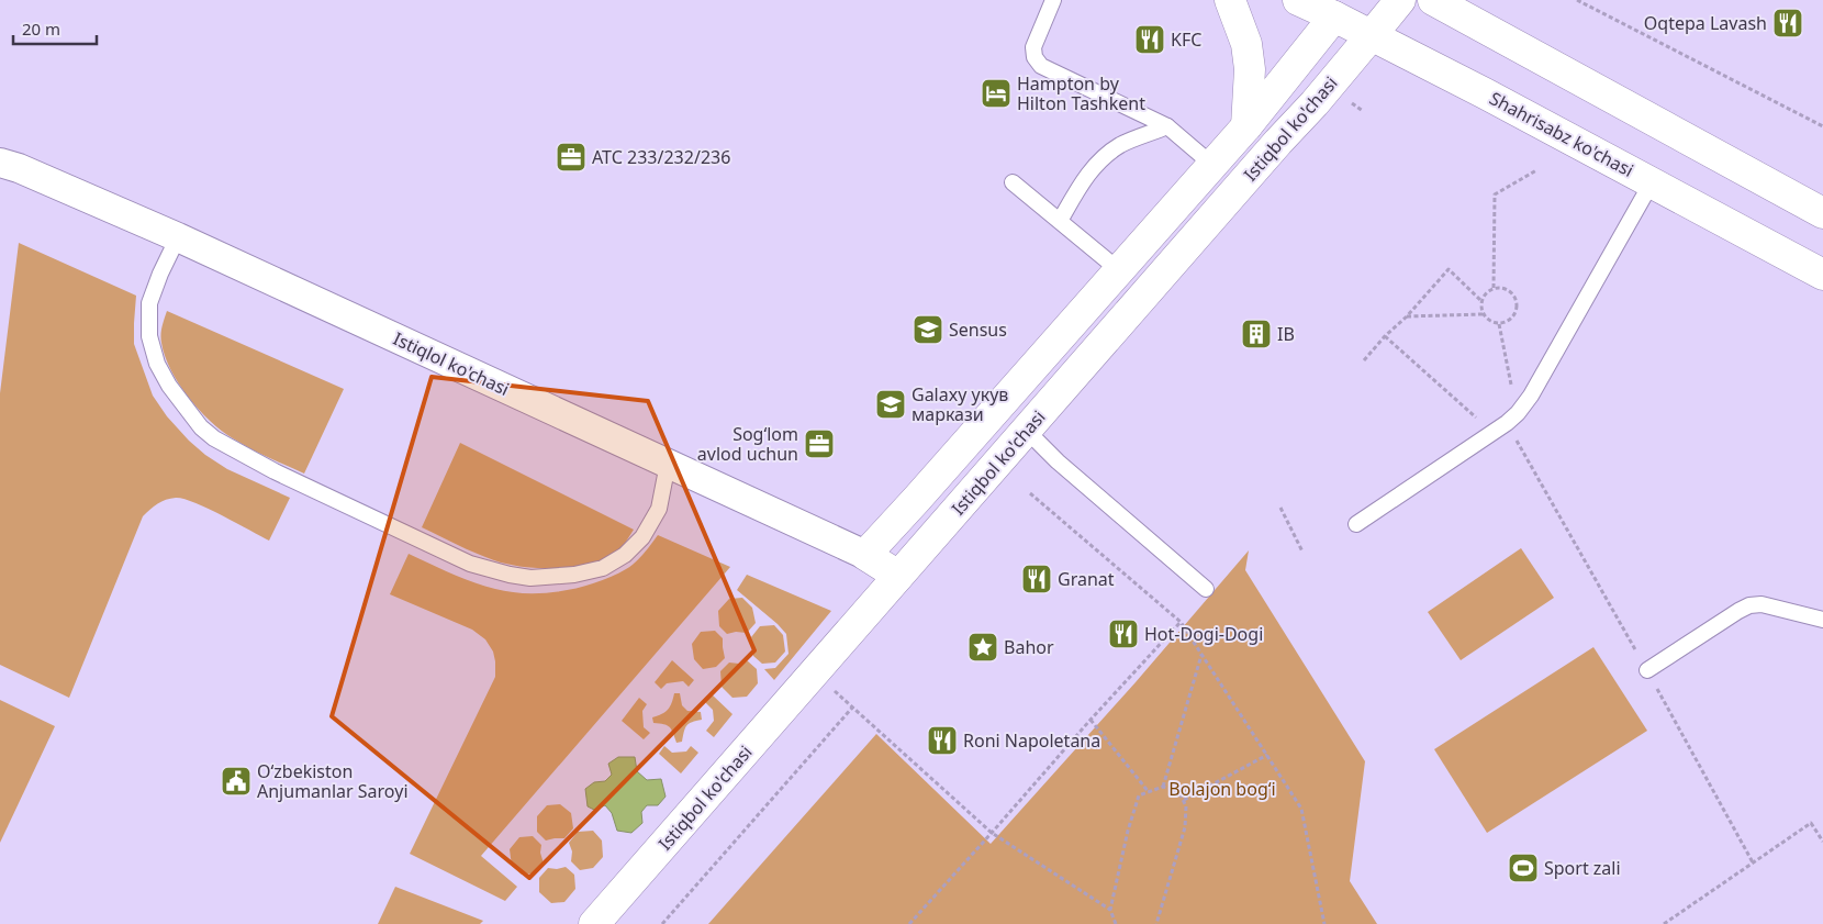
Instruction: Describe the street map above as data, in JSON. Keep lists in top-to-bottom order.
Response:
{
  "streets": {
    "street": ["Istiqbol ko'chasi", "Shahrisabz ko'chasi", "Istiqlol ko'chasi"]
  },
  "crossings": [
    ["Istiqbol ko'chasi", "Shahrisabz ko'chasi"],
    ["Istiqbol ko'chasi", "Istiqlol ko'chasi"]
  ],
  "parks": ["Bolajon bog‘i"],
  "places": {
    "restaurant": [
      "Oqtepa Lavash",
      "KFC",
      "Granat",
      "Hot-Dogi-Dogi",
      "Roni Napoletana"
    ],
    "hotel": ["Hampton by Hilton Tashkent"],
    "office": ["АТС 233/232/236", "Sog‘lom avlod uchun"],
    "school or university": ["Sensus", "Galaxy укув маркази"],
    "building": ["IB"],
    "place": ["Bahor"],
    "public building": ["O‘zbekiston Anjumanlar Saroyi"],
    "sports": ["Sport zali"]
  },
  "scale_bar": "20 m"
}
